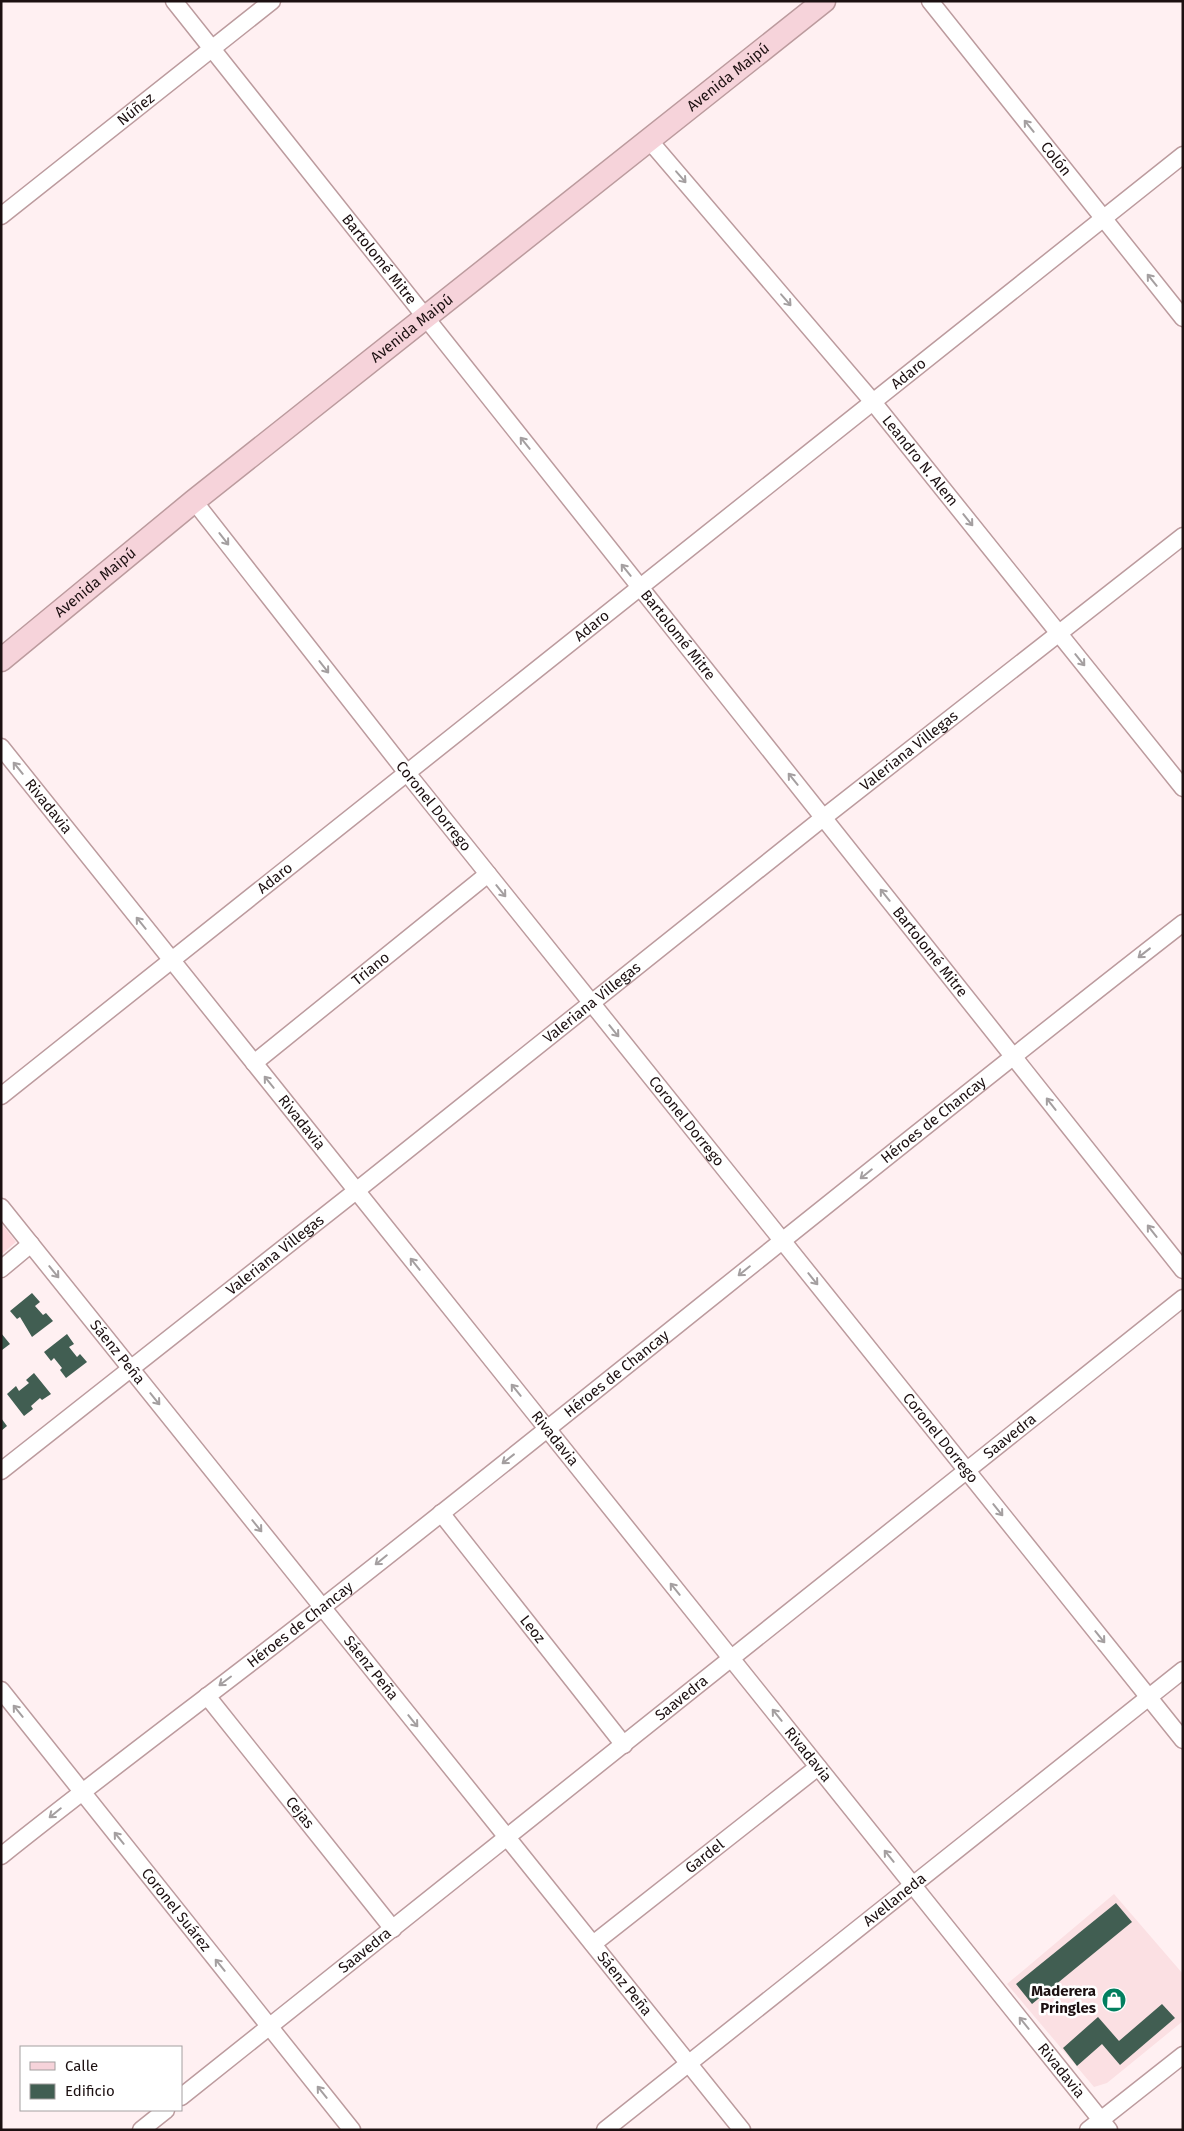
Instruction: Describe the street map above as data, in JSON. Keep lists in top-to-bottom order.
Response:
{
  "streets": {
    "main road": ["Avenida Maipú"],
    "street": [
      "Núñez",
      "Colón",
      "Bartolomé Mitre",
      "Adaro",
      "Leandro N. Alem",
      "Valeriana Villegas",
      "Coronel Dorrego",
      "Rivadavia",
      "Triano",
      "Héroes de Chancay",
      "Sáenz Peña",
      "Saavedra",
      "Leoz",
      "Cejas",
      "Gardel",
      "Avellaneda",
      "Coronel Suárez"
    ]
  },
  "crossings": [
    ["Avenida Maipú", "Bartolomé Mitre"],
    ["Avenida Maipú", "Leandro N. Alem"],
    ["Avenida Maipú", "Coronel Dorrego"],
    ["Núñez", "Bartolomé Mitre"],
    ["Colón", "Adaro"],
    ["Bartolomé Mitre", "Adaro"],
    ["Bartolomé Mitre", "Valeriana Villegas"],
    ["Bartolomé Mitre", "Héroes de Chancay"],
    ["Adaro", "Leandro N. Alem"],
    ["Adaro", "Coronel Dorrego"],
    ["Adaro", "Rivadavia"],
    ["Leandro N. Alem", "Valeriana Villegas"],
    ["Valeriana Villegas", "Coronel Dorrego"],
    ["Valeriana Villegas", "Rivadavia"],
    ["Valeriana Villegas", "Sáenz Peña"],
    ["Coronel Dorrego", "Triano"],
    ["Coronel Dorrego", "Héroes de Chancay"],
    ["Coronel Dorrego", "Saavedra"],
    ["Coronel Dorrego", "Avellaneda"],
    ["Rivadavia", "Triano"],
    ["Rivadavia", "Héroes de Chancay"],
    ["Rivadavia", "Saavedra"],
    ["Rivadavia", "Gardel"],
    ["Rivadavia", "Avellaneda"],
    ["Héroes de Chancay", "Sáenz Peña"],
    ["Héroes de Chancay", "Leoz"],
    ["Héroes de Chancay", "Cejas"],
    ["Héroes de Chancay", "Coronel Suárez"],
    ["Sáenz Peña", "Saavedra"],
    ["Sáenz Peña", "Gardel"],
    ["Sáenz Peña", "Avellaneda"],
    ["Saavedra", "Leoz"],
    ["Saavedra", "Cejas"],
    ["Saavedra", "Coronel Suárez"]
  ],
  "one_way": [
    "Colón",
    "Bartolomé Mitre",
    "Leandro N. Alem",
    "Coronel Dorrego",
    "Rivadavia",
    "Héroes de Chancay",
    "Sáenz Peña",
    "Coronel Suárez"
  ],
  "places": {
    "shop": ["Maderera Pringles"]
  },
  "legend": ["Calle", "Edificio"]
}
